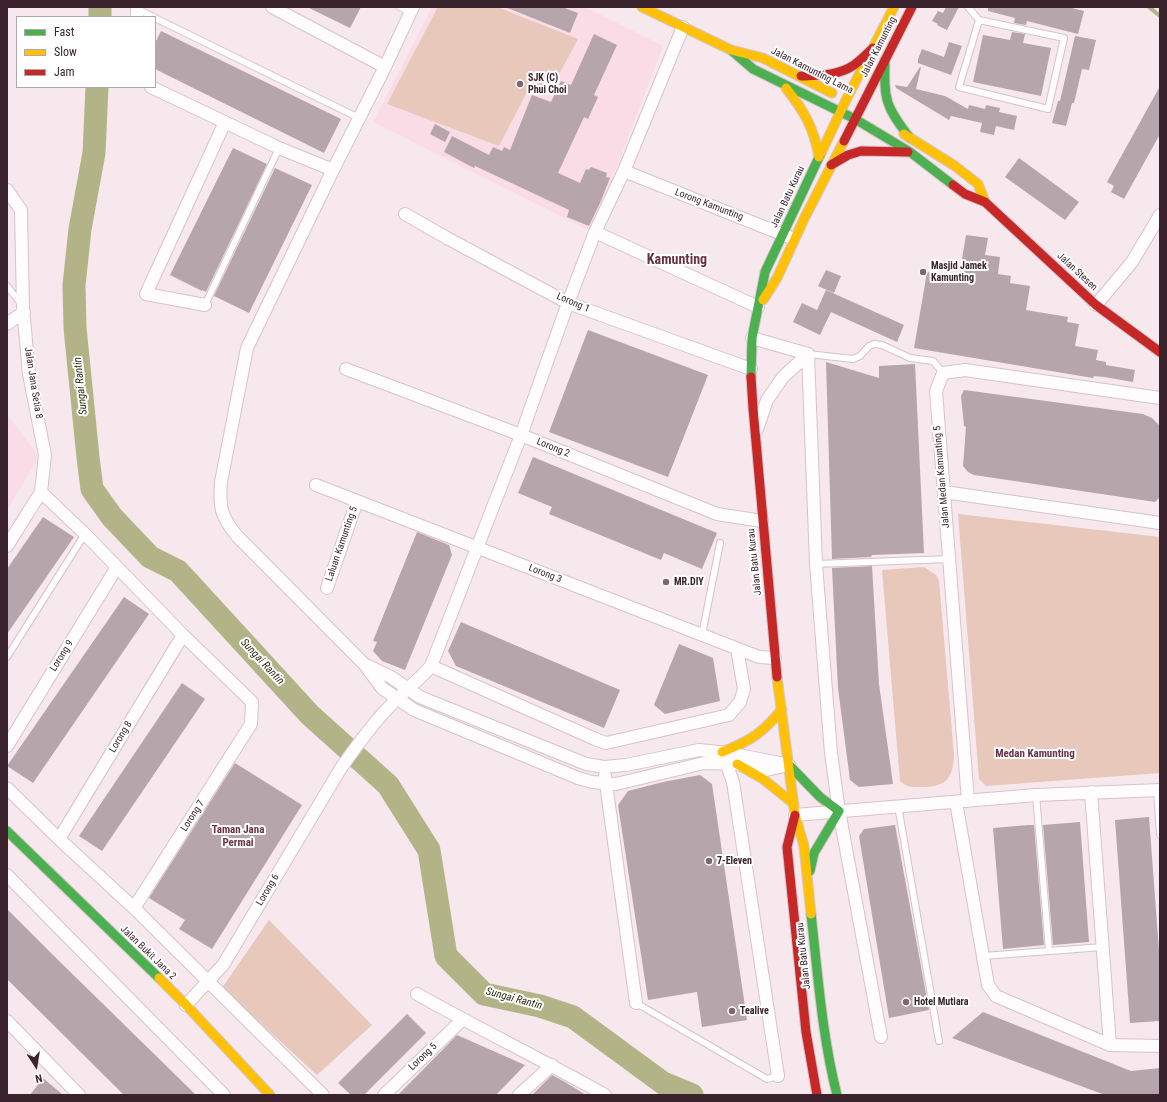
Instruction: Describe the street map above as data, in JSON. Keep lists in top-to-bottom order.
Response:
{
  "streets": {
    "main road": [
      "Jalan Kamunting",
      "Jalan Kamunting Lama",
      "Jalan Batu Kurau",
      "Jalan Stesen",
      "Jalan Bukit Jana 2"
    ],
    "street": [
      "Lorong Kamunting",
      "Lorong 1",
      "Jalan Jana Setia 8",
      "Lorong 2",
      "Jalan Medan Kamunting 5",
      "Laluan Kamunting 5",
      "Lorong 3",
      "Lorong 9",
      "Lorong 8",
      "Lorong 7",
      "Lorong 6",
      "Lorong 5"
    ]
  },
  "crossings": [
    ["Jalan Kamunting", "Jalan Kamunting Lama"],
    ["Jalan Kamunting", "Jalan Batu Kurau"],
    ["Jalan Kamunting", "Jalan Stesen"],
    ["Jalan Kamunting Lama", "Jalan Batu Kurau"],
    ["Jalan Kamunting Lama", "Jalan Stesen"],
    ["Jalan Batu Kurau", "Lorong Kamunting"],
    ["Jalan Batu Kurau", "Jalan Stesen"],
    ["Jalan Batu Kurau", "Lorong 1"],
    ["Jalan Batu Kurau", "Lorong 2"],
    ["Jalan Batu Kurau", "Lorong 3"],
    ["Laluan Kamunting 5", "Lorong 3"],
    ["Lorong 8", "Lorong 7"],
    ["Lorong 6", "Jalan Bukit Jana 2"]
  ],
  "districts": ["Kamunting", "Medan Kamunting", "Taman Jana Permai"],
  "water": ["Sungai Rantin"],
  "places": [
    "SJK (C) Phui Choi",
    "Masjid Jamek Kamunting",
    "MR.DIY",
    "7-Eleven",
    "Hotel Mutiara",
    "Tealive"
  ],
  "legend": ["Fast", "Slow", "Jam"],
  "north": "bottom"
}
